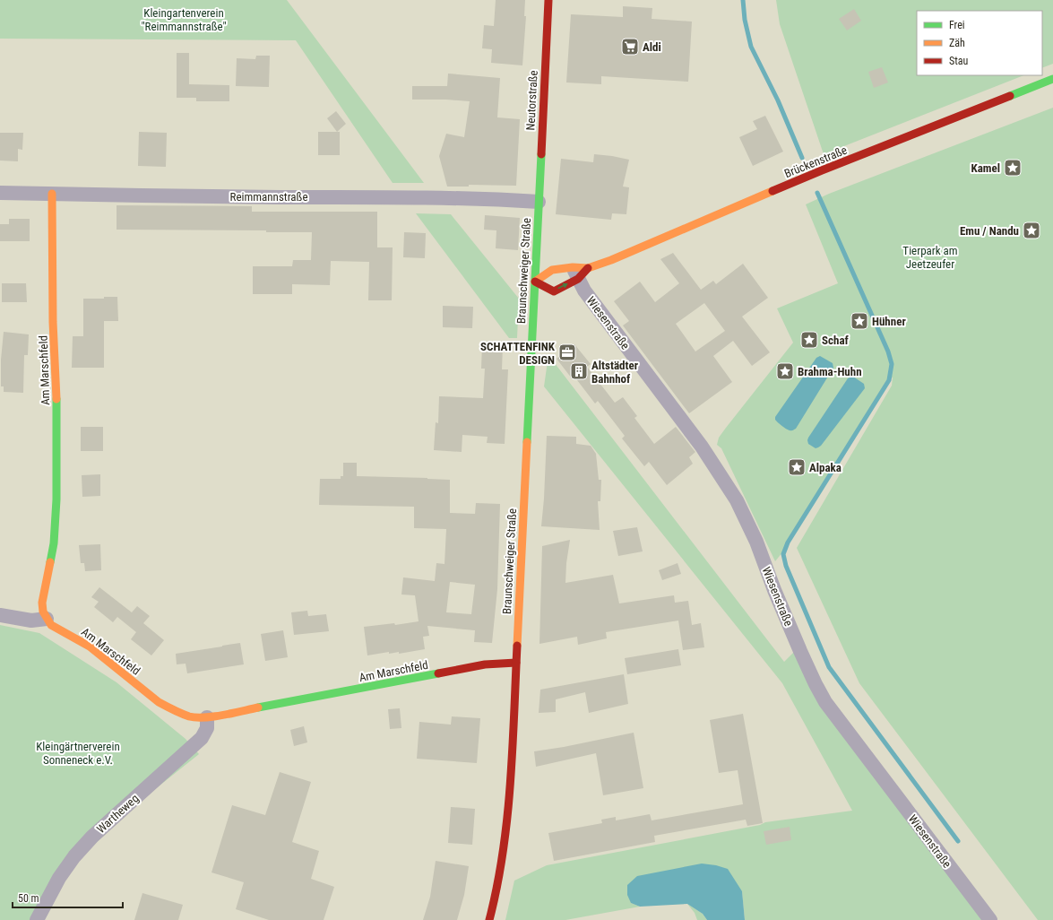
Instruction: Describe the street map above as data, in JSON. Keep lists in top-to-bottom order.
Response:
{
  "streets": {
    "main road": [
      "Neutorstraße",
      "Brückenstraße",
      "Braunschweiger Straße",
      "Am Marschfeld"
    ],
    "street": ["Reimmannstraße", "Wiesenstraße", "Wartheweg"]
  },
  "crossings": [
    ["Neutorstraße", "Reimmannstraße"],
    ["Neutorstraße", "Braunschweiger Straße"],
    ["Brückenstraße", "Braunschweiger Straße"],
    ["Brückenstraße", "Wiesenstraße"],
    ["Reimmannstraße", "Braunschweiger Straße"],
    ["Reimmannstraße", "Am Marschfeld"],
    ["Braunschweiger Straße", "Am Marschfeld"],
    ["Am Marschfeld", "Wartheweg"]
  ],
  "parks": ["Kleingartenverein \"Reimmannstraße\"", "Tierpark am Jeetzeufer", "Kleingärtnerverein Sonneneck e.V."],
  "places": {
    "supermarket": ["Aldi"],
    "place": [
      "Kamel",
      "Emu / Nandu",
      "Hühner",
      "Schaf",
      "Brahma-Huhn",
      "Alpaka"
    ],
    "office": ["SCHATTENFINK DESIGN"],
    "building": ["Altstädter Bahnhof"]
  },
  "legend": ["Frei", "Zäh", "Stau"],
  "scale_bar": "50 m"
}
